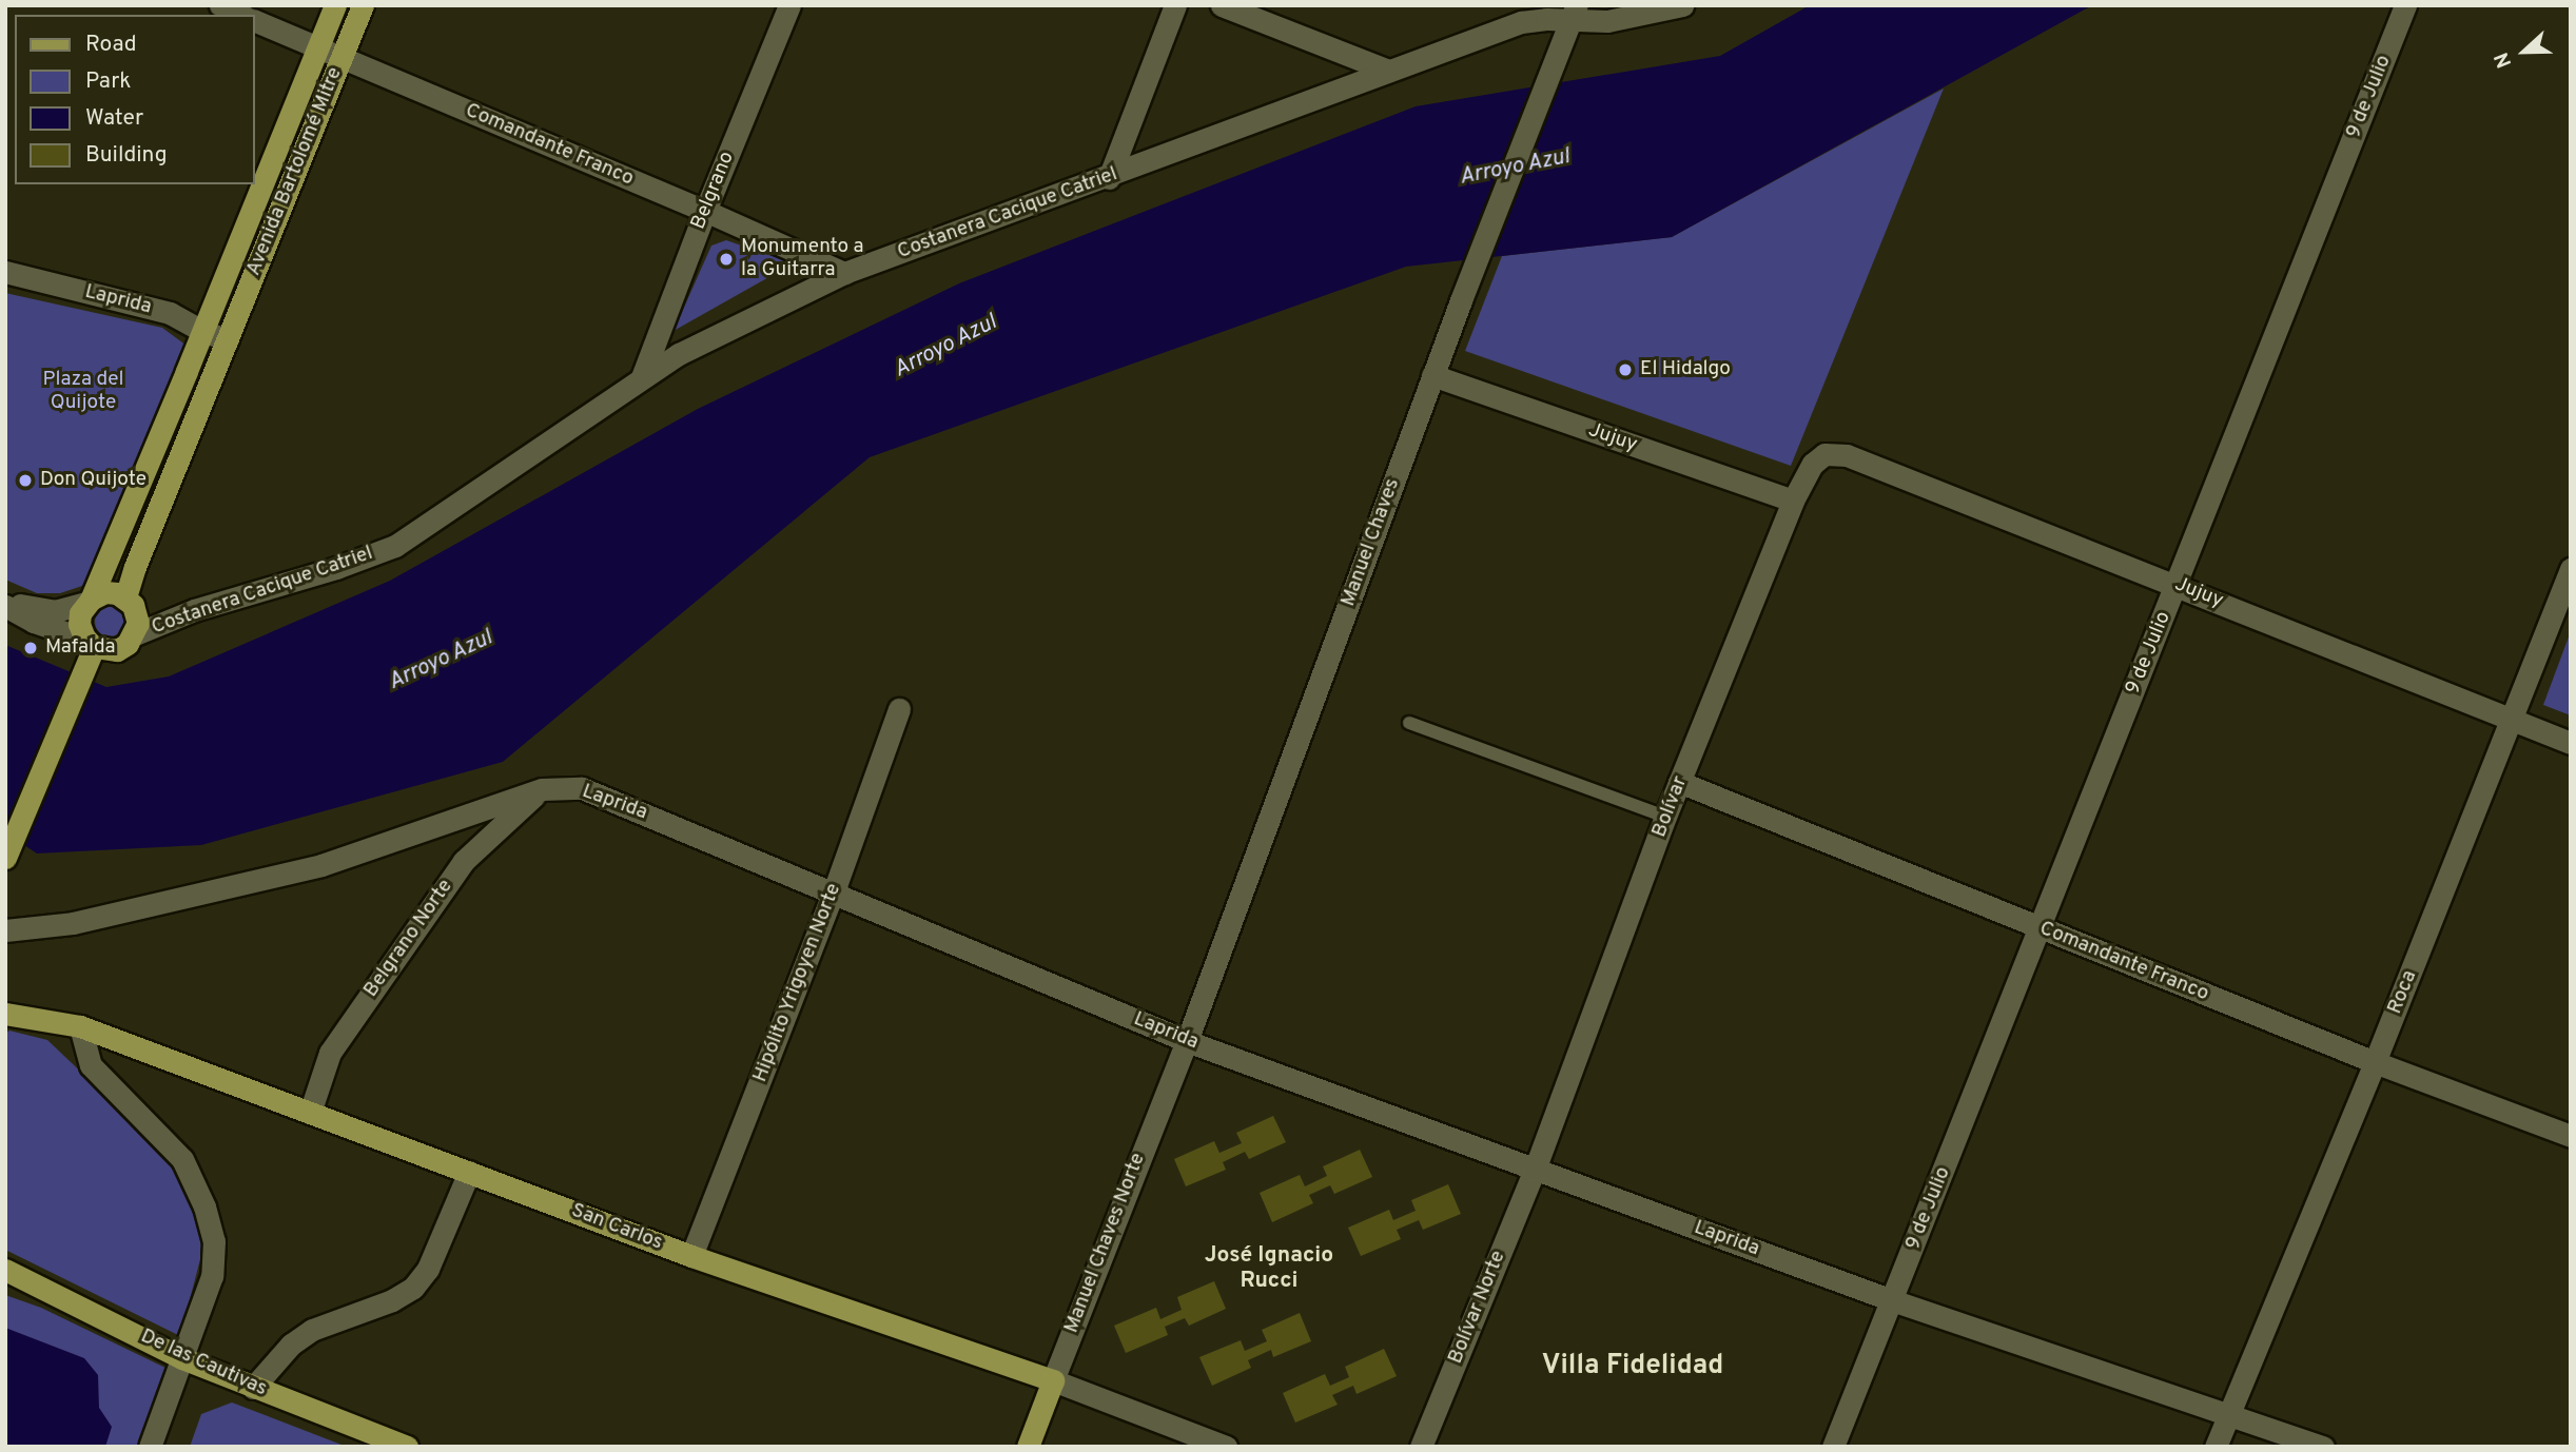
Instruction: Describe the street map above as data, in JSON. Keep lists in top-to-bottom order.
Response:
{
  "streets": {
    "main road": [
      "Avenida Bartolomé Mitre",
      "San Carlos",
      "Manuel Chaves Norte",
      "De las Cautivas"
    ],
    "street": [
      "9 de Julio",
      "Comandante Franco",
      "Belgrano",
      "Costanera Cacique Catriel",
      "Laprida",
      "Jujuy",
      "Manuel Chaves",
      "Bolívar",
      "Belgrano Norte",
      "Hipólito Yrigoyen Norte",
      "Roca",
      "Bolívar Norte"
    ]
  },
  "crossings": [
    ["9 de Julio", "Comandante Franco"],
    ["9 de Julio", "Laprida"],
    ["9 de Julio", "Jujuy"],
    ["Comandante Franco", "Avenida Bartolomé Mitre"],
    ["Comandante Franco", "Belgrano"],
    ["Comandante Franco", "Costanera Cacique Catriel"],
    ["Comandante Franco", "Bolívar"],
    ["Comandante Franco", "Roca"],
    ["Avenida Bartolomé Mitre", "Costanera Cacique Catriel"],
    ["Avenida Bartolomé Mitre", "Laprida"],
    ["Belgrano", "Costanera Cacique Catriel"],
    ["Costanera Cacique Catriel", "Manuel Chaves"],
    ["Laprida", "Manuel Chaves"],
    ["Laprida", "Bolívar"],
    ["Laprida", "Belgrano Norte"],
    ["Laprida", "Hipólito Yrigoyen Norte"],
    ["Laprida", "Roca"],
    ["Laprida", "Manuel Chaves Norte"],
    ["Laprida", "Bolívar Norte"],
    ["Jujuy", "Manuel Chaves"],
    ["Jujuy", "Bolívar"],
    ["Jujuy", "Roca"],
    ["Manuel Chaves", "Manuel Chaves Norte"],
    ["Bolívar", "Bolívar Norte"],
    ["Belgrano Norte", "San Carlos"],
    ["Hipólito Yrigoyen Norte", "San Carlos"],
    ["San Carlos", "Manuel Chaves Norte"]
  ],
  "districts": ["José Ignacio Rucci", "Villa Fidelidad"],
  "water": ["Arroyo Azul"],
  "parks": ["Plaza del Quijote"],
  "places": [
    "Monumento a la Guitarra",
    "El Hidalgo",
    "Don Quijote",
    "Mafalda"
  ],
  "legend": [
    "Road",
    "Park",
    "Water",
    "Building"
  ],
  "north": "left"
}
